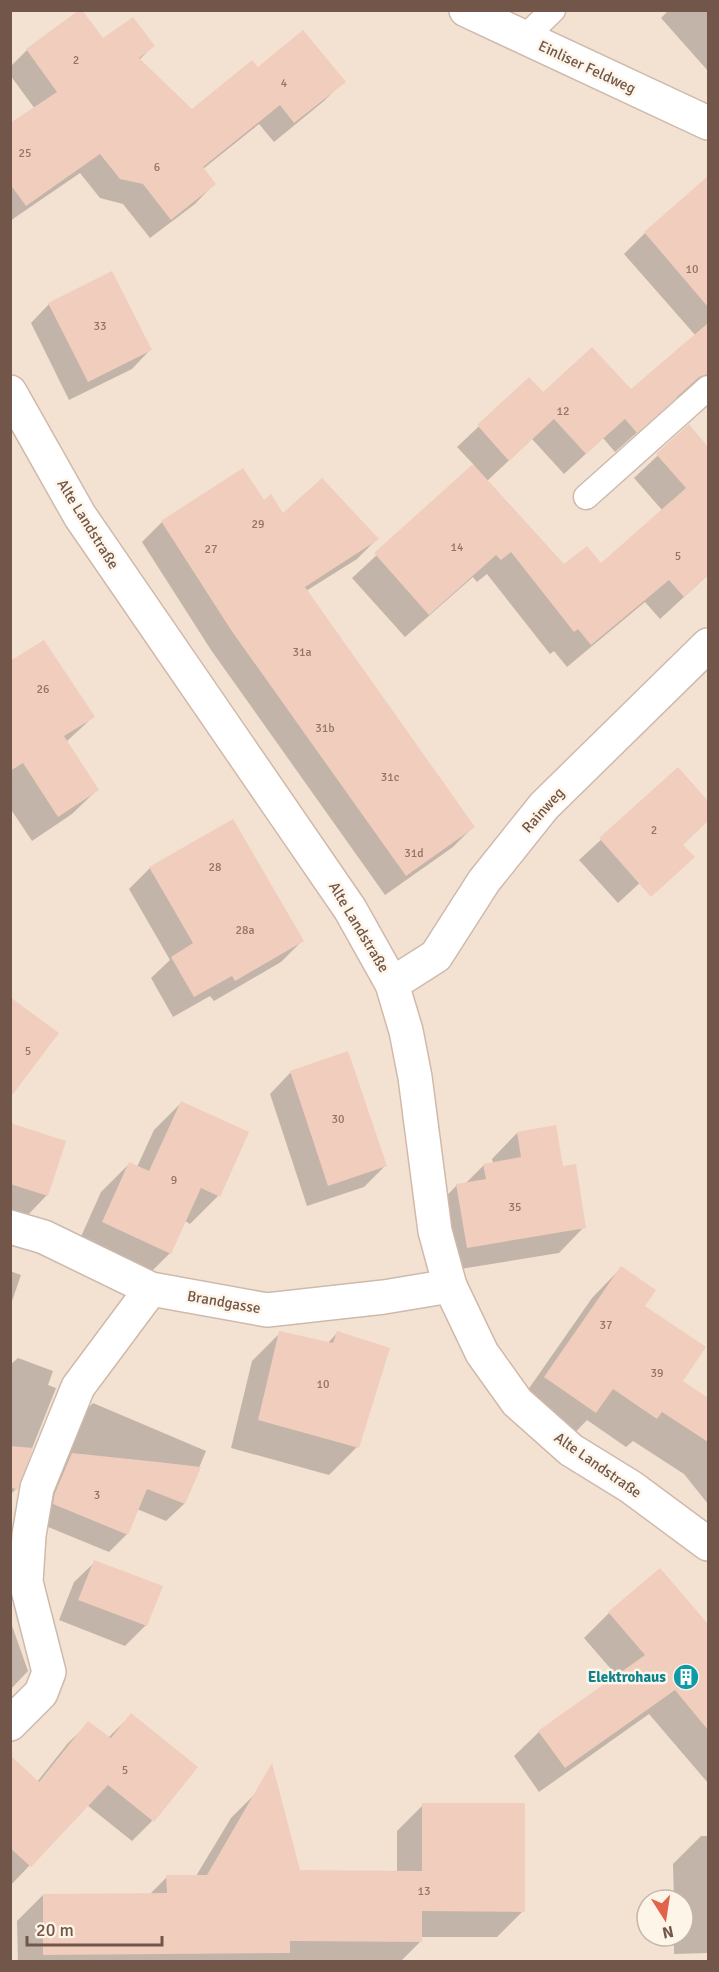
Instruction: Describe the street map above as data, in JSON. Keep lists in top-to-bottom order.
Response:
{
  "streets": {
    "street": [
      "Einliser Feldweg",
      "Alte Landstraße",
      "Rainweg",
      "Brandgasse"
    ]
  },
  "crossings": [
    ["Alte Landstraße", "Rainweg"],
    ["Alte Landstraße", "Brandgasse"]
  ],
  "places": {
    "building": ["Elektrohaus"]
  },
  "house_numbers": [
    "2",
    "4",
    "25",
    "6",
    "10",
    "33",
    "12",
    "29",
    "14",
    "27",
    "5",
    "31a",
    "26",
    "31b",
    "31c",
    "2",
    "31d",
    "28",
    "28a",
    "5",
    "30",
    "9",
    "35",
    "37",
    "39",
    "10",
    "3",
    "5",
    "13"
  ],
  "scale_bar": "20 m",
  "north": "bottom"
}
